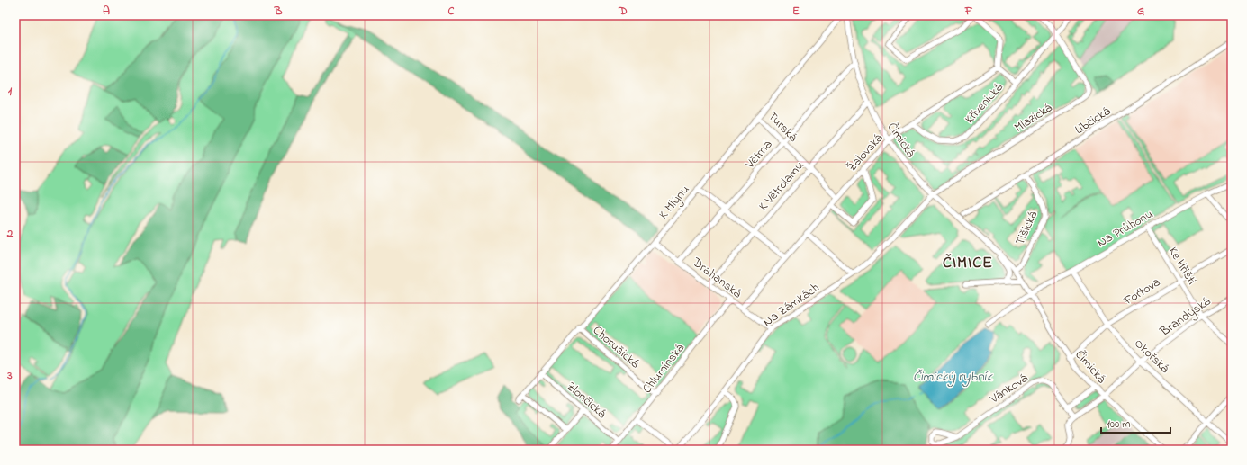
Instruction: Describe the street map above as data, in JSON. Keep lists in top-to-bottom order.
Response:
{
  "streets": {
    "street": [
      "Křivenická",
      "Mlazická",
      "Libčická",
      "Turská",
      "Čimická",
      "Žalovská",
      "Větrná",
      "K Větrolamu",
      "K Mlýnu",
      "Tišická",
      "Na Průhonu",
      "Ke Hřišti",
      "Drahanská",
      "Fořtova",
      "Na Zámkách",
      "Brandýská",
      "Chorušická",
      "Okořská",
      "Chlumínská",
      "Vánková",
      "Zlončická"
    ]
  },
  "crossings": [
    ["Křivenická", "Mlazická"],
    ["Křivenická", "Žalovská"],
    ["Mlazická", "Čimická"],
    ["Mlazická", "Na Zámkách"],
    ["Libčická", "Tišická"],
    ["Turská", "Žalovská"],
    ["Turská", "Větrná"],
    ["Turská", "K Větrolamu"],
    ["Turská", "K Mlýnu"],
    ["Čimická", "Žalovská"],
    ["Čimická", "Větrná"],
    ["Čimická", "K Větrolamu"],
    ["Čimická", "Tišická"],
    ["Čimická", "Na Průhonu"],
    ["Čimická", "Fořtova"],
    ["Čimická", "Na Zámkách"],
    ["Čimická", "Brandýská"],
    ["Žalovská", "Drahanská"],
    ["Větrná", "Drahanská"],
    ["K Větrolamu", "Drahanská"],
    ["K Mlýnu", "Drahanská"],
    ["K Mlýnu", "Chorušická"],
    ["K Mlýnu", "Zlončická"],
    ["Na Průhonu", "Ke Hřišti"],
    ["Na Průhonu", "Okořská"],
    ["Ke Hřišti", "Fořtova"],
    ["Ke Hřišti", "Brandýská"],
    ["Drahanská", "Na Zámkách"],
    ["Drahanská", "Chlumínská"],
    ["Fořtova", "Okořská"],
    ["Brandýská", "Okořská"],
    ["Chorušická", "Chlumínská"],
    ["Chlumínská", "Zlončická"]
  ],
  "districts": ["ČIMICE"],
  "water": ["Čimický rybník"],
  "scale_bar": "100 m",
  "grid": {
    "columns": [
      "A",
      "B",
      "C",
      "D",
      "E",
      "F",
      "G"
    ],
    "rows": ["1", "2", "3"]
  }
}
